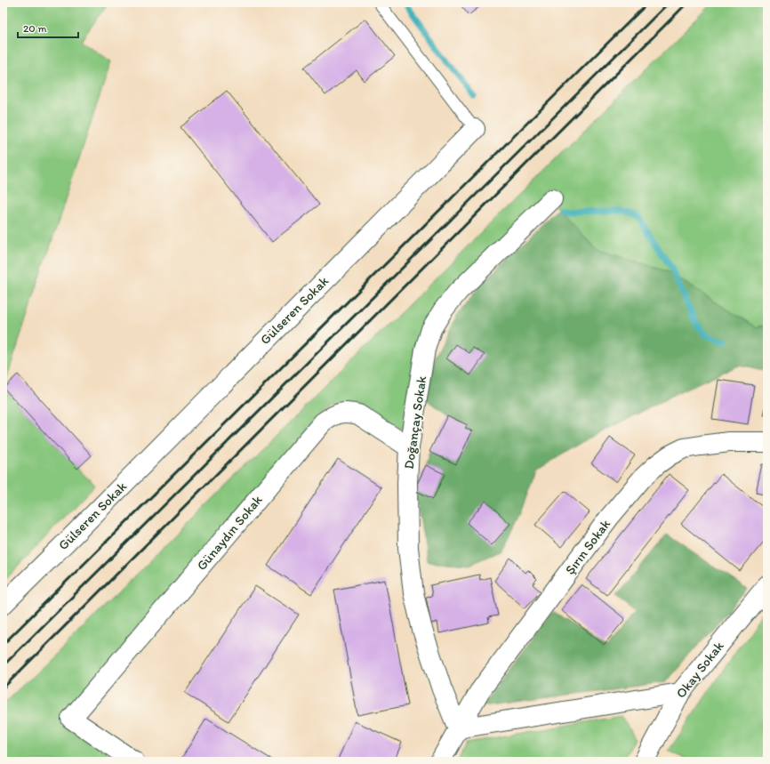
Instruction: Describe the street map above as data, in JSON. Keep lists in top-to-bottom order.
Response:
{
  "streets": {
    "street": [
      "Gülseren Sokak",
      "Doğançay Sokak",
      "Günaydın Sokak",
      "Şırın Sokak",
      "Okay Sokak"
    ]
  },
  "crossings": [
    ["Doğançay Sokak", "Günaydın Sokak"],
    ["Doğançay Sokak", "Şırın Sokak"]
  ],
  "scale_bar": "20 m"
}
